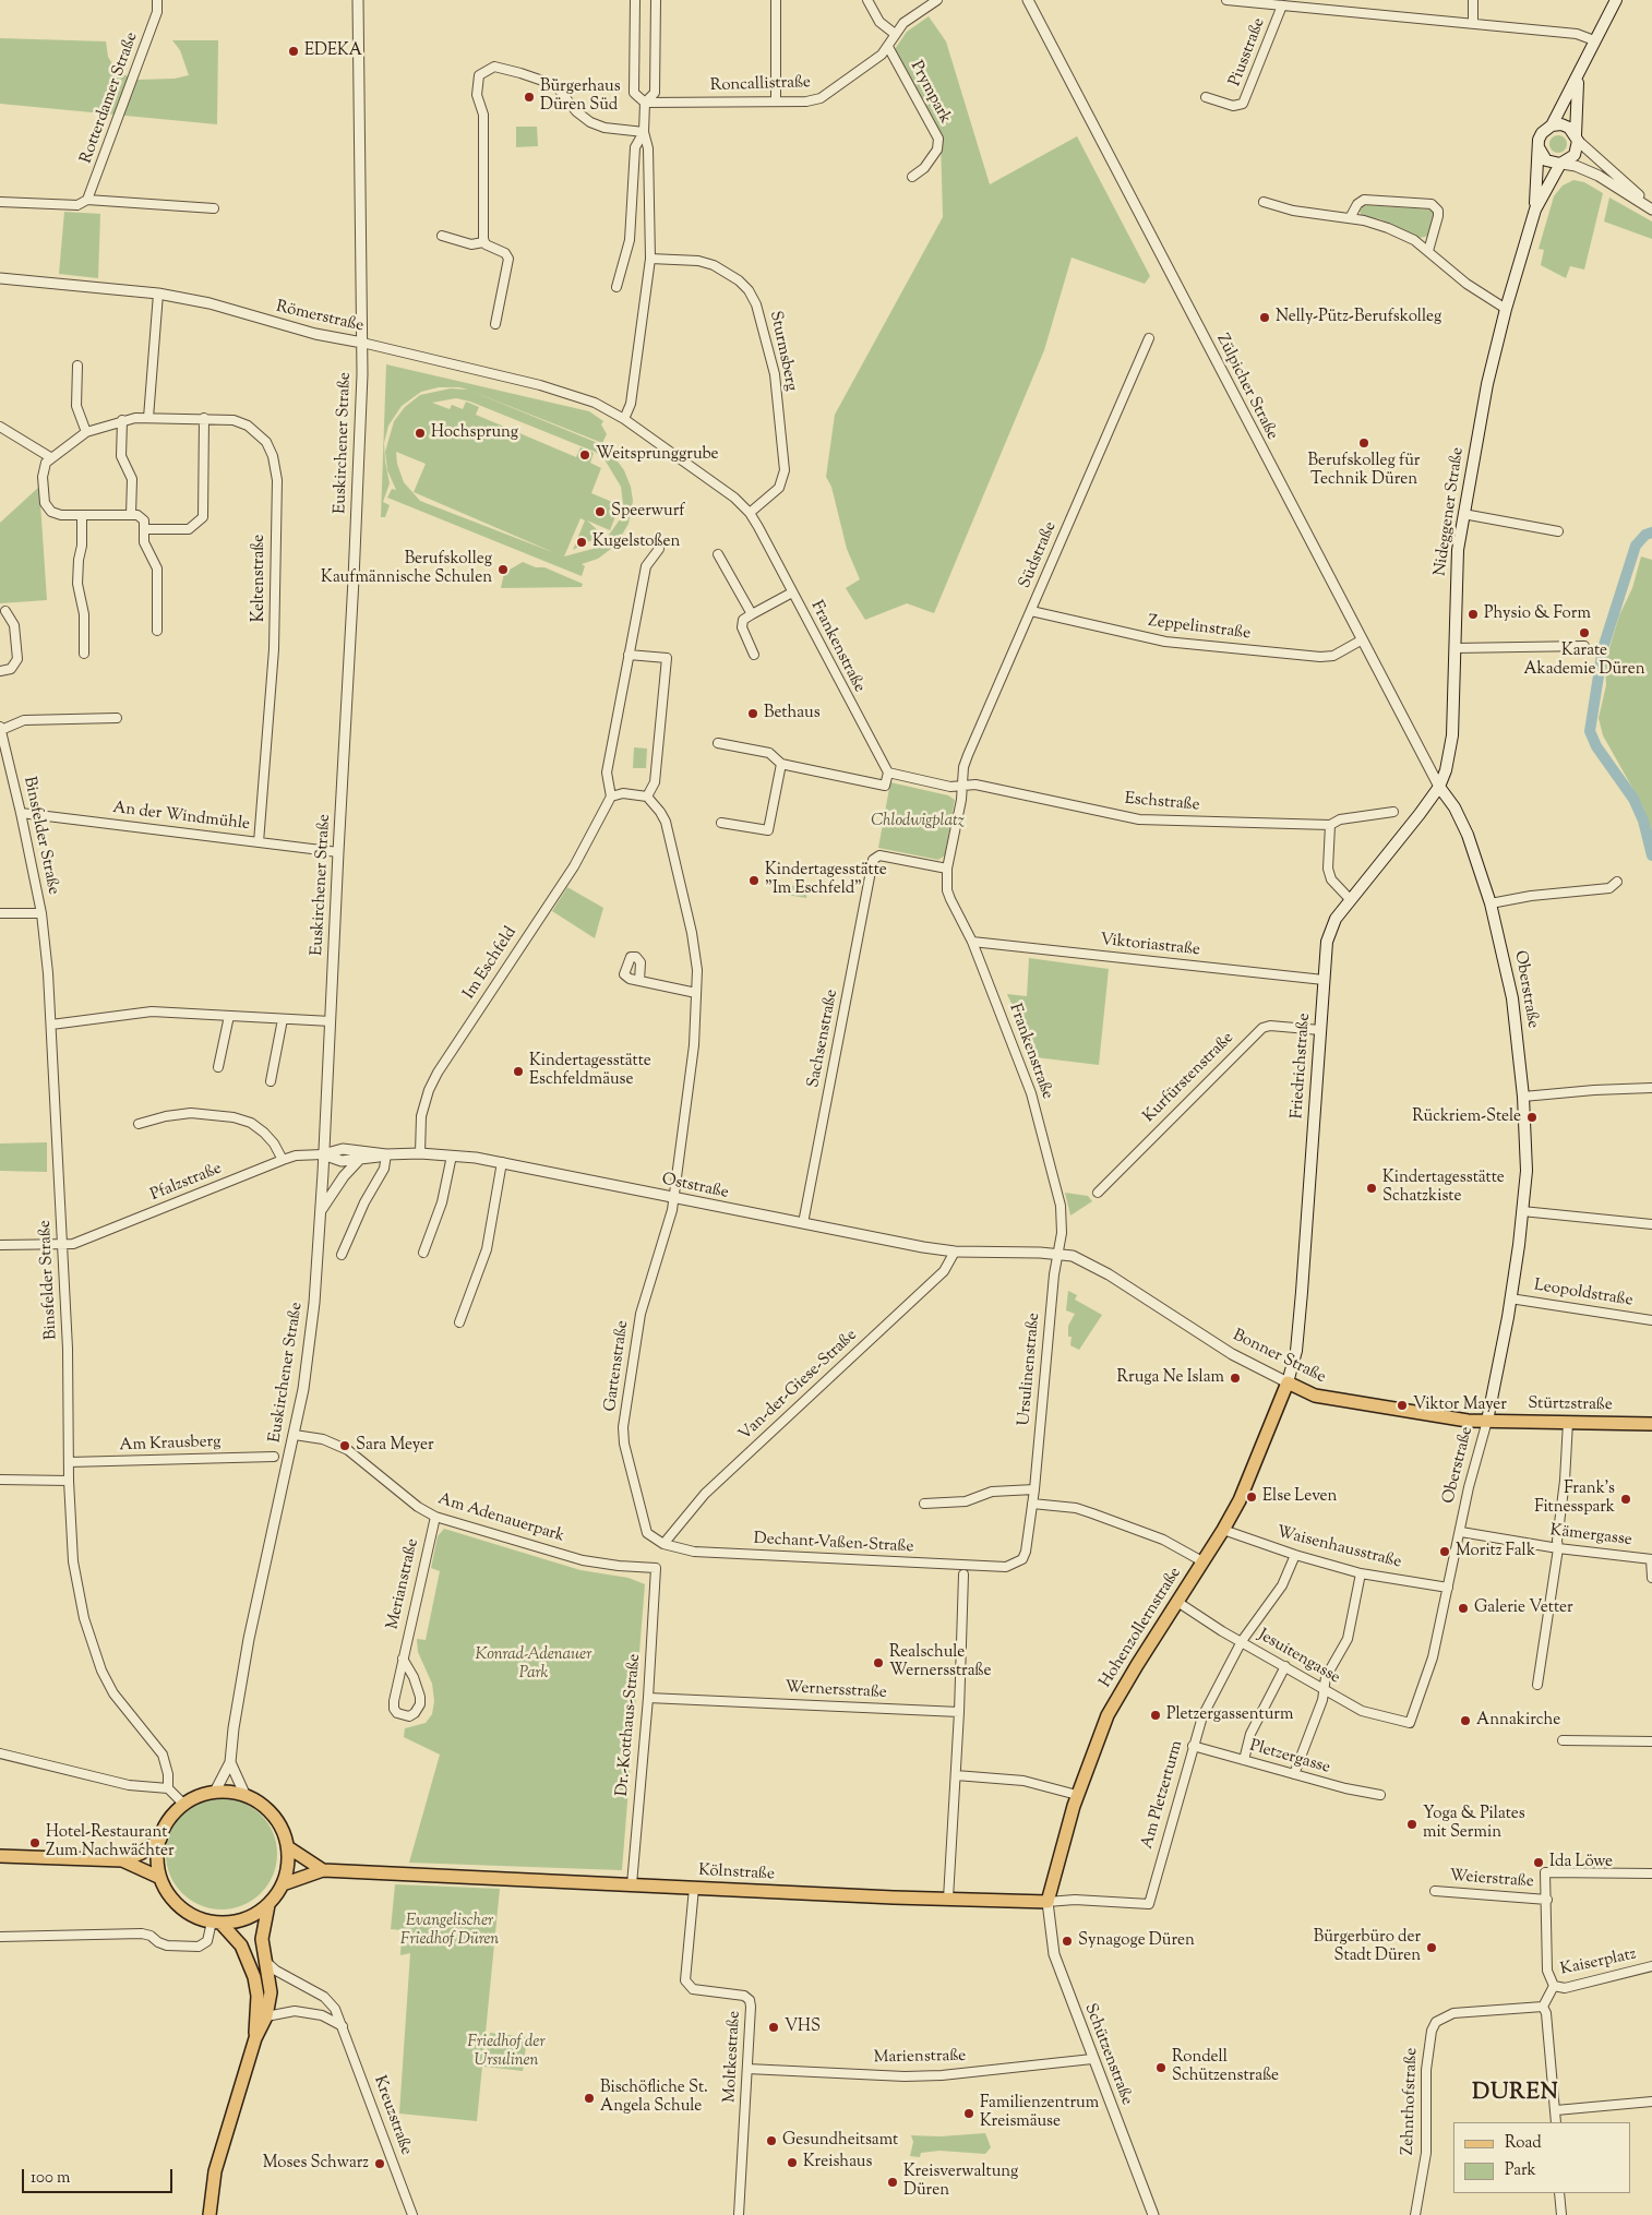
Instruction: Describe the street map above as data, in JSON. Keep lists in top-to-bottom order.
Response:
{
  "streets": {
    "main road": [
      "Nideggener Straße",
      "Oberstraße",
      "Friedrichstraße",
      "Bonner Straße",
      "Stürtzstraße",
      "Hohenzollernstraße",
      "Kölnstraße"
    ],
    "street": [
      "Piusstraße",
      "Roncallistraße",
      "Prympark",
      "Rotterdamer Straße",
      "Römerstraße",
      "Sturmsberg",
      "Zülpicher Straße",
      "Euskirchener Straße",
      "Südstraße",
      "Keltenstraße",
      "Zeppelinstraße",
      "Frankenstraße",
      "Eschstraße",
      "An der Windmühle",
      "Binsfelder Straße",
      "Viktoriastraße",
      "Im Eschfeld",
      "Sachsenstraße",
      "Kurfürstenstraße",
      "Pfalzstraße",
      "Oststraße",
      "Leopoldstraße",
      "Gartenstraße",
      "Ursulinenstraße",
      "Van-der-Giese-Straße",
      "Am Krausberg",
      "Am Adenauerpark",
      "Kämergasse",
      "Dechant-Vaßen-Straße",
      "Waisenhausstraße",
      "Merianstraße",
      "Jesuitengasse",
      "Wernersstraße",
      "Dr.-Kotthaus-Straße",
      "Pletzergasse",
      "Am Pletzerturm",
      "Weierstraße",
      "Kaiserplatz",
      "Schützenstraße",
      "Moltkestraße",
      "Marienstraße",
      "Zehnthofstraße",
      "Kreuzstraße"
    ]
  },
  "crossings": [
    ["Roncallistraße", "Prympark"],
    ["Römerstraße", "Euskirchener Straße"],
    ["Römerstraße", "Frankenstraße"],
    ["Sturmsberg", "Frankenstraße"],
    ["Zülpicher Straße", "Nideggener Straße"],
    ["Zülpicher Straße", "Zeppelinstraße"],
    ["Zülpicher Straße", "Oberstraße"],
    ["Zülpicher Straße", "Friedrichstraße"],
    ["Euskirchener Straße", "An der Windmühle"],
    ["Euskirchener Straße", "Pfalzstraße"],
    ["Euskirchener Straße", "Oststraße"],
    ["Euskirchener Straße", "Am Adenauerpark"],
    ["Euskirchener Straße", "Kölnstraße"],
    ["Nideggener Straße", "Oberstraße"],
    ["Nideggener Straße", "Friedrichstraße"],
    ["Südstraße", "Zeppelinstraße"],
    ["Südstraße", "Eschstraße"],
    ["Keltenstraße", "An der Windmühle"],
    ["Frankenstraße", "Viktoriastraße"],
    ["Frankenstraße", "Sachsenstraße"],
    ["Frankenstraße", "Oststraße"],
    ["Frankenstraße", "Bonner Straße"],
    ["Frankenstraße", "Ursulinenstraße"],
    ["An der Windmühle", "Binsfelder Straße"],
    ["Binsfelder Straße", "Pfalzstraße"],
    ["Binsfelder Straße", "Am Krausberg"],
    ["Viktoriastraße", "Friedrichstraße"],
    ["Im Eschfeld", "Oststraße"],
    ["Oberstraße", "Friedrichstraße"],
    ["Oberstraße", "Leopoldstraße"],
    ["Oberstraße", "Bonner Straße"],
    ["Oberstraße", "Stürtzstraße"],
    ["Oberstraße", "Kämergasse"],
    ["Oberstraße", "Waisenhausstraße"],
    ["Oberstraße", "Jesuitengasse"],
    ["Sachsenstraße", "Oststraße"],
    ["Friedrichstraße", "Kurfürstenstraße"],
    ["Friedrichstraße", "Bonner Straße"],
    ["Friedrichstraße", "Hohenzollernstraße"],
    ["Pfalzstraße", "Oststraße"],
    ["Oststraße", "Bonner Straße"],
    ["Oststraße", "Gartenstraße"],
    ["Oststraße", "Ursulinenstraße"],
    ["Oststraße", "Van-der-Giese-Straße"],
    ["Bonner Straße", "Ursulinenstraße"],
    ["Bonner Straße", "Stürtzstraße"],
    ["Bonner Straße", "Hohenzollernstraße"],
    ["Gartenstraße", "Dechant-Vaßen-Straße"],
    ["Ursulinenstraße", "Dechant-Vaßen-Straße"],
    ["Van-der-Giese-Straße", "Dechant-Vaßen-Straße"],
    ["Am Adenauerpark", "Merianstraße"],
    ["Am Adenauerpark", "Dr.-Kotthaus-Straße"],
    ["Waisenhausstraße", "Hohenzollernstraße"],
    ["Waisenhausstraße", "Am Pletzerturm"],
    ["Hohenzollernstraße", "Jesuitengasse"],
    ["Hohenzollernstraße", "Kölnstraße"],
    ["Hohenzollernstraße", "Schützenstraße"],
    ["Jesuitengasse", "Am Pletzerturm"],
    ["Wernersstraße", "Dr.-Kotthaus-Straße"],
    ["Dr.-Kotthaus-Straße", "Kölnstraße"],
    ["Pletzergasse", "Am Pletzerturm"],
    ["Am Pletzerturm", "Kölnstraße"],
    ["Kölnstraße", "Schützenstraße"],
    ["Kölnstraße", "Moltkestraße"],
    ["Kaiserplatz", "Zehnthofstraße"],
    ["Schützenstraße", "Marienstraße"],
    ["Moltkestraße", "Marienstraße"]
  ],
  "districts": ["DUREN"],
  "parks": [
    "Chlodwigplatz",
    "Konrad-Adenauer Park",
    "Evangelischer Friedhof Düren",
    "Friedhof der Ursulinen"
  ],
  "places": [
    "EDEKA",
    "Bürgerhaus Düren Süd",
    "Nelly-Pütz-Berufskolleg",
    "Hochsprung",
    "Berufskolleg für Technik Düren",
    "Weitsprunggrube",
    "Speerwurf",
    "Kugelstoßen",
    "Berufskolleg Kaufmännische Schulen",
    "Physio & Form",
    "Karate Akademie Düren",
    "Bethaus",
    "Kindertagesstätte \"Im Eschfeld\"",
    "Kindertagesstätte Eschfeldmäuse",
    "Rückriem-Stele",
    "Kindertagesstätte Schatzkiste",
    "Rruga Ne Islam",
    "Viktor Mayer",
    "Sara Meyer",
    "Else Leven",
    "Frank’s Fitnesspark",
    "Moritz Falk",
    "Galerie Vetter",
    "Realschule Wernersstraße",
    "Pletzergassenturm",
    "Annakirche",
    "Yoga & Pilates mit Sermin",
    "Hotel-Restaurant Zum Nachwächter",
    "Ida Löwe",
    "Synagoge Düren",
    "Bürgerbüro der Stadt Düren",
    "VHS",
    "Rondell Schützenstraße",
    "Bischöfliche St. Angela Schule",
    "Familienzentrum Kreismäuse",
    "Gesundheitsamt",
    "Kreishaus",
    "Moses Schwarz",
    "Kreisverwaltung Düren"
  ],
  "legend": ["Road", "Park"],
  "scale_bar": "100 m"
}
